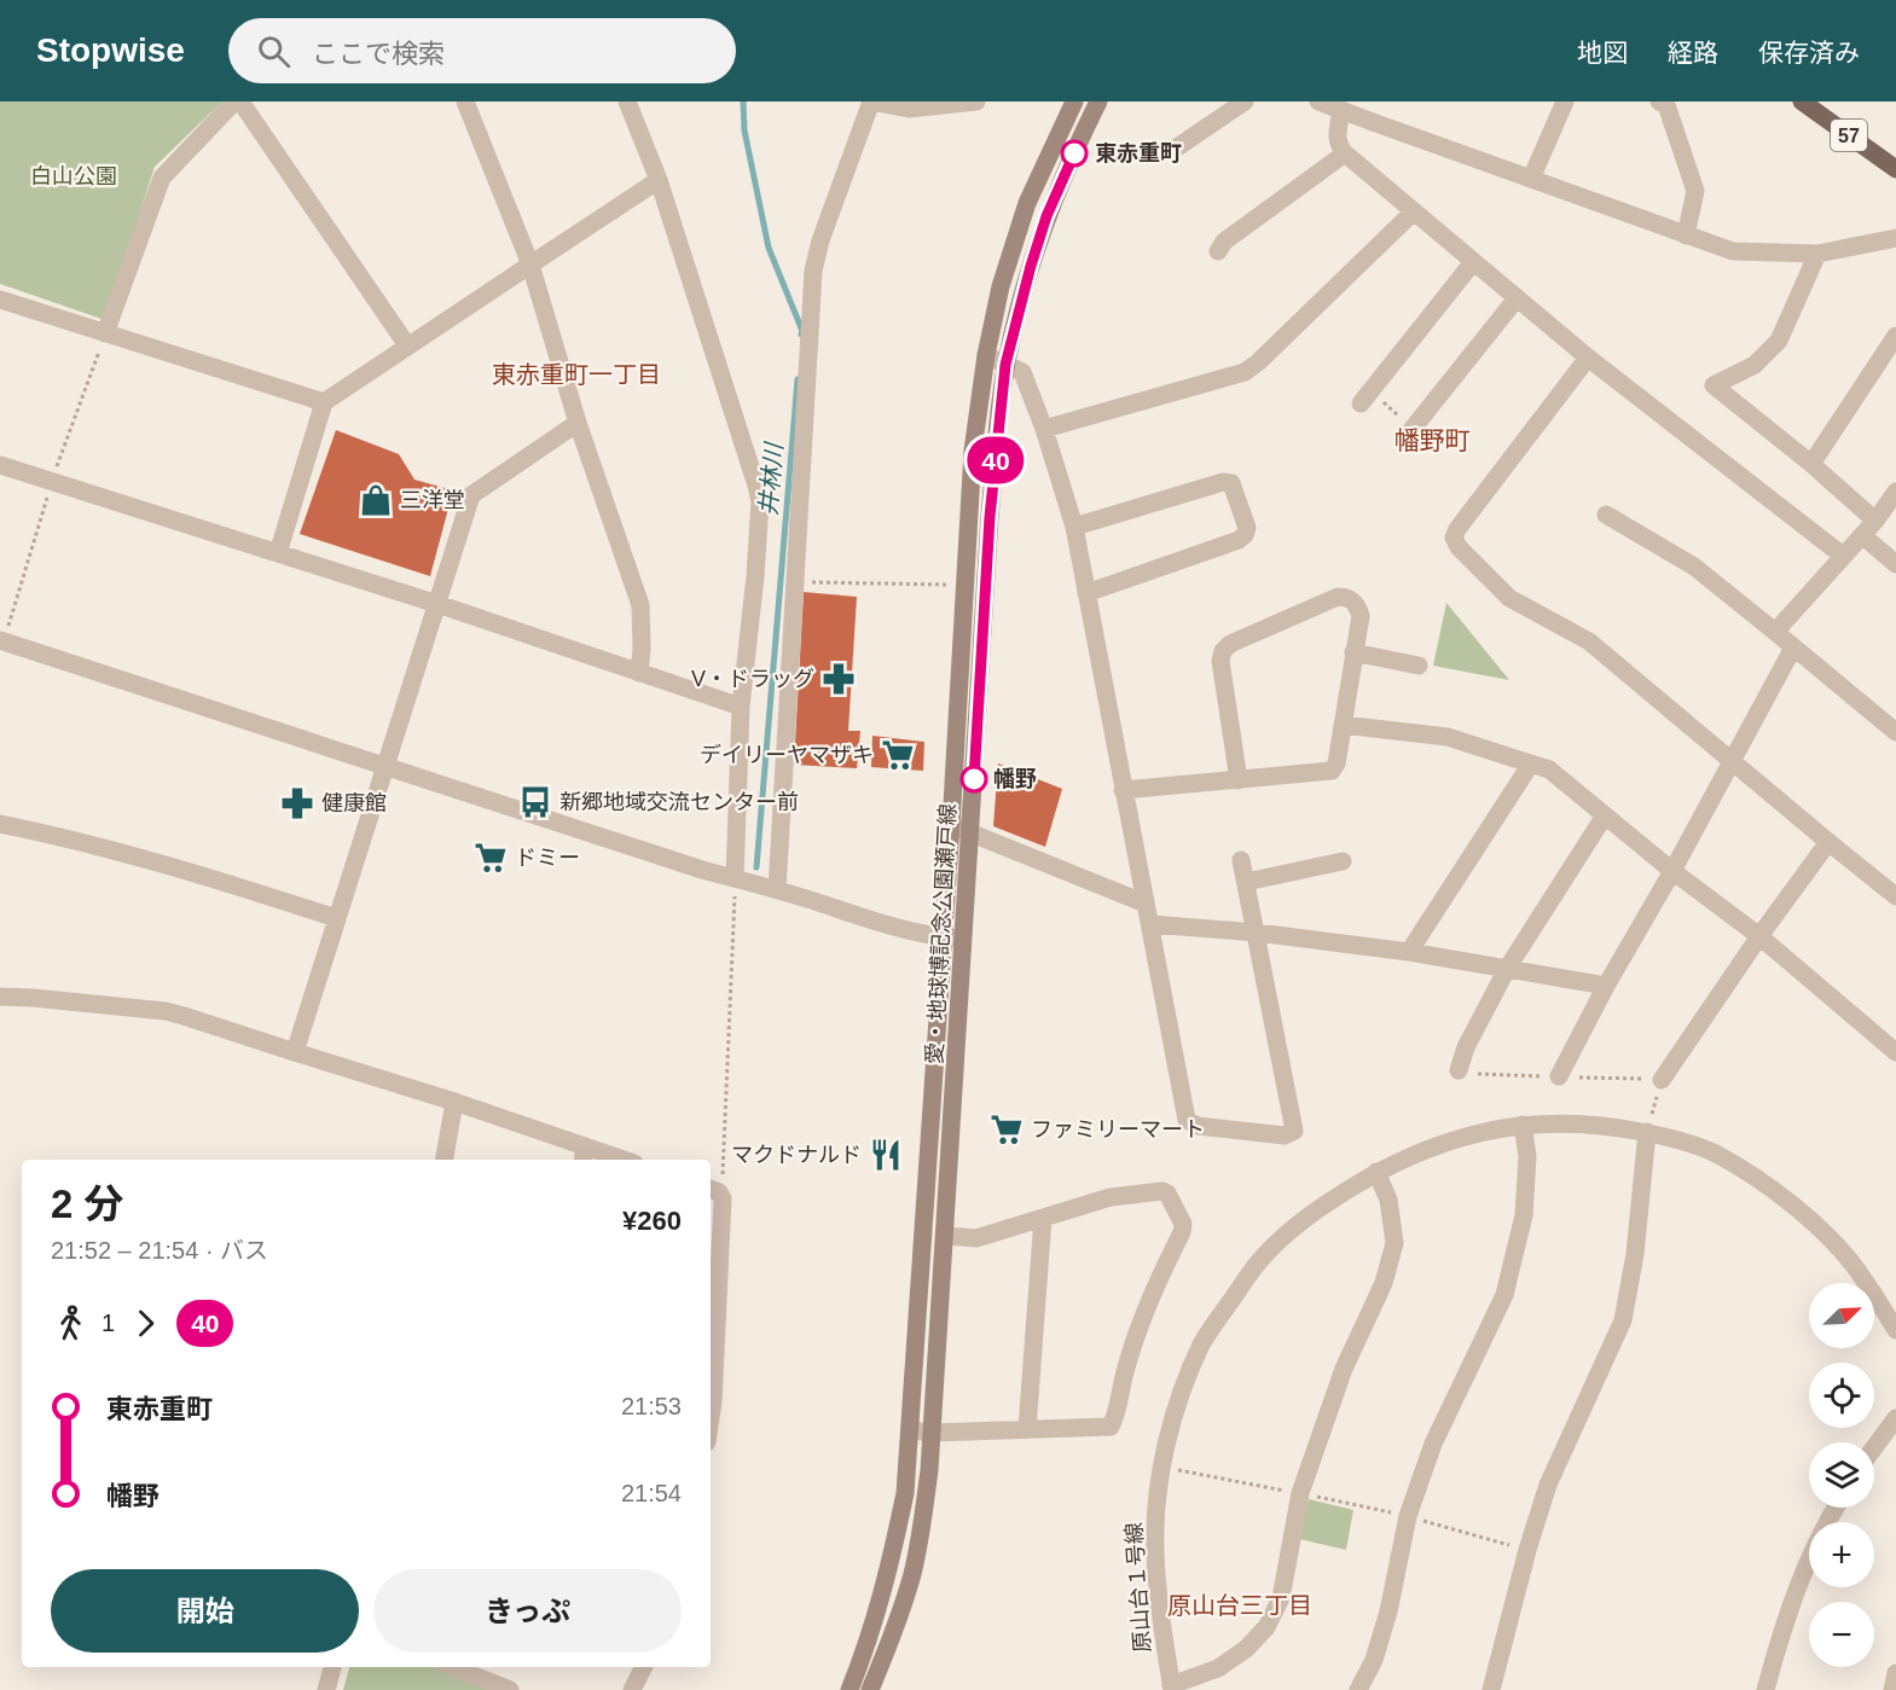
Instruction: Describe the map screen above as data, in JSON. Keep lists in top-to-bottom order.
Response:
{
  "streets": {
    "main road": ["57", "愛・地球博記念公園瀬戸線"],
    "street": ["原山台１号線"]
  },
  "districts": ["東赤重町一丁目", "幡野町", "原山台三丁目"],
  "water": ["井林川"],
  "parks": ["白山公園"],
  "places": {
    "other": ["東赤重町", "幡野"],
    "shop": ["三洋堂"],
    "pharmacy": ["V・ドラッグ", "健康館"],
    "supermarket": ["デイリーヤマザキ", "ドミー", "ファミリーマート"],
    "bus stop": ["新郷地域交流センター前"],
    "restaurant": ["マクドナルド"]
  },
  "lines": ["bus line 40"],
  "north": "top right",
  "page": {
    "header": "Stopwise",
    "search": "ここで検索",
    "nav": ["地図", "経路", "保存済み"],
    "on_map": "40",
    "heading": ["2 分", "21:52 – 21:54 · バス", "¥260"],
    "map_buttons": ["+", "−"],
    "legs": ["1", "40"],
    "list": [
      {
        "name": "東赤重町",
        "value": "21:53"
      },
      {
        "name": "幡野",
        "value": "21:54"
      }
    ],
    "buttons": ["開始", "きっぷ"]
  }
}
